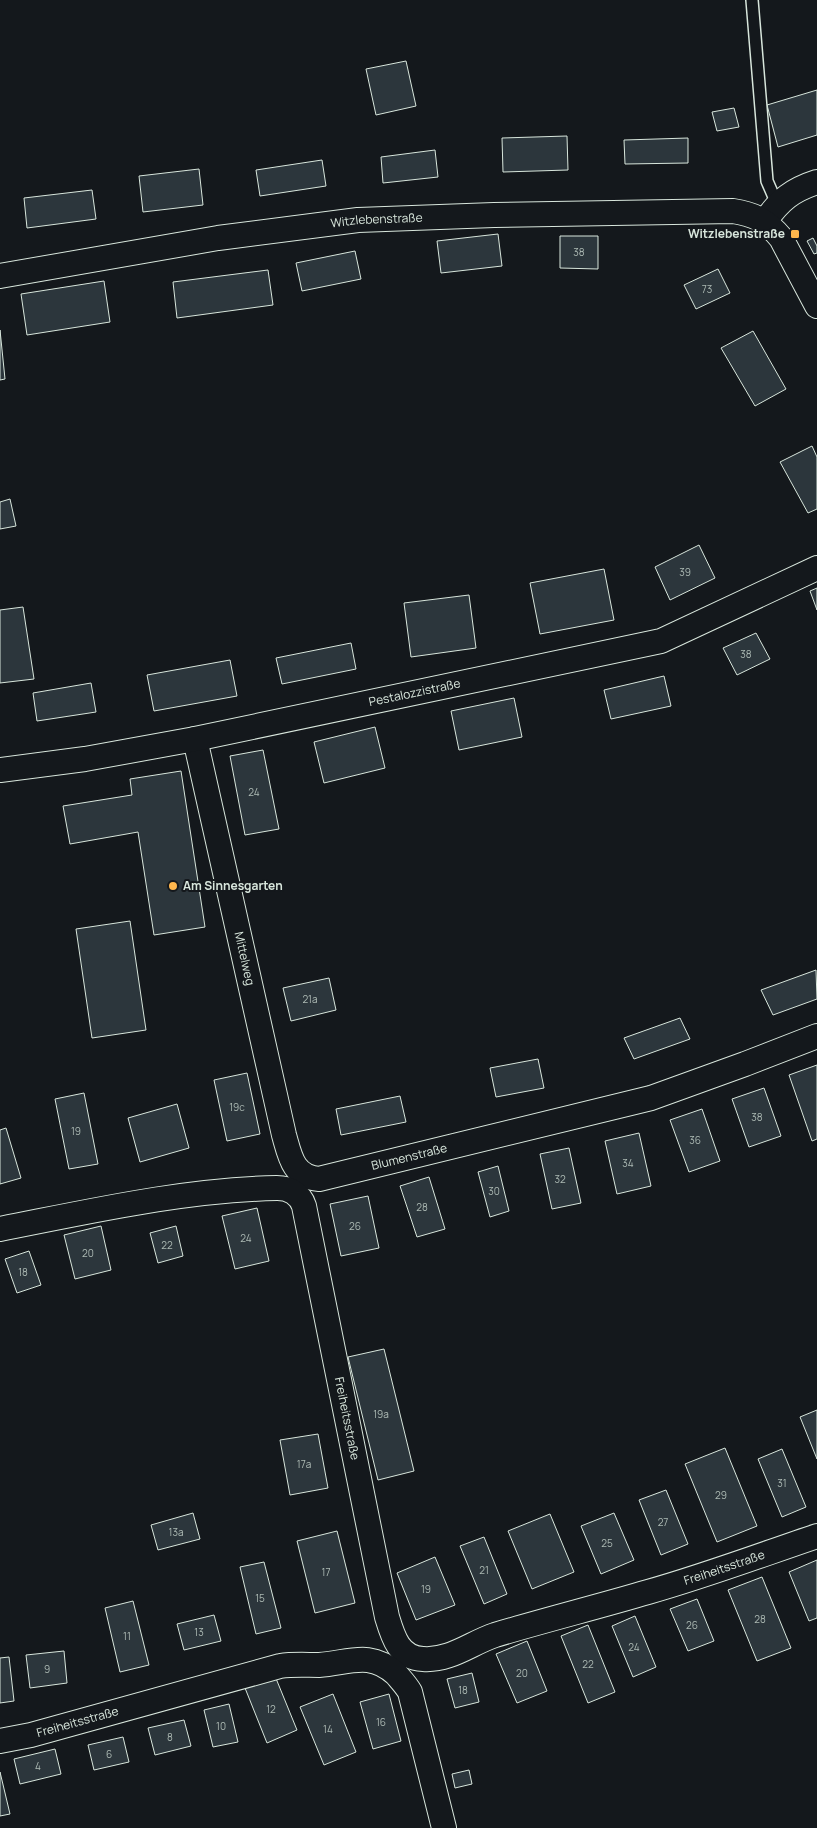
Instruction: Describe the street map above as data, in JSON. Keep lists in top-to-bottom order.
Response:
{
  "streets": {
    "street": [
      "Witzlebenstraße",
      "Pestalozzistraße",
      "Mittelweg",
      "Blumenstraße",
      "Freiheitsstraße"
    ]
  },
  "crossings": [
    ["Pestalozzistraße", "Mittelweg"],
    ["Mittelweg", "Blumenstraße"],
    ["Mittelweg", "Freiheitsstraße"],
    ["Blumenstraße", "Freiheitsstraße"]
  ],
  "places": {
    "transit": ["Witzlebenstraße"],
    "other": ["Am Sinnesgarten"]
  },
  "house_numbers": [
    "38",
    "73",
    "39",
    "38",
    "24",
    "21a",
    "19c",
    "38",
    "19",
    "36",
    "34",
    "32",
    "30",
    "28",
    "26",
    "24",
    "22",
    "20",
    "18",
    "19a",
    "17a",
    "31",
    "29",
    "27",
    "13a",
    "25",
    "21",
    "17",
    "19",
    "15",
    "28",
    "26",
    "13",
    "11",
    "24",
    "22",
    "9",
    "20",
    "18",
    "12",
    "16",
    "10",
    "14",
    "8",
    "6",
    "4"
  ]
}
